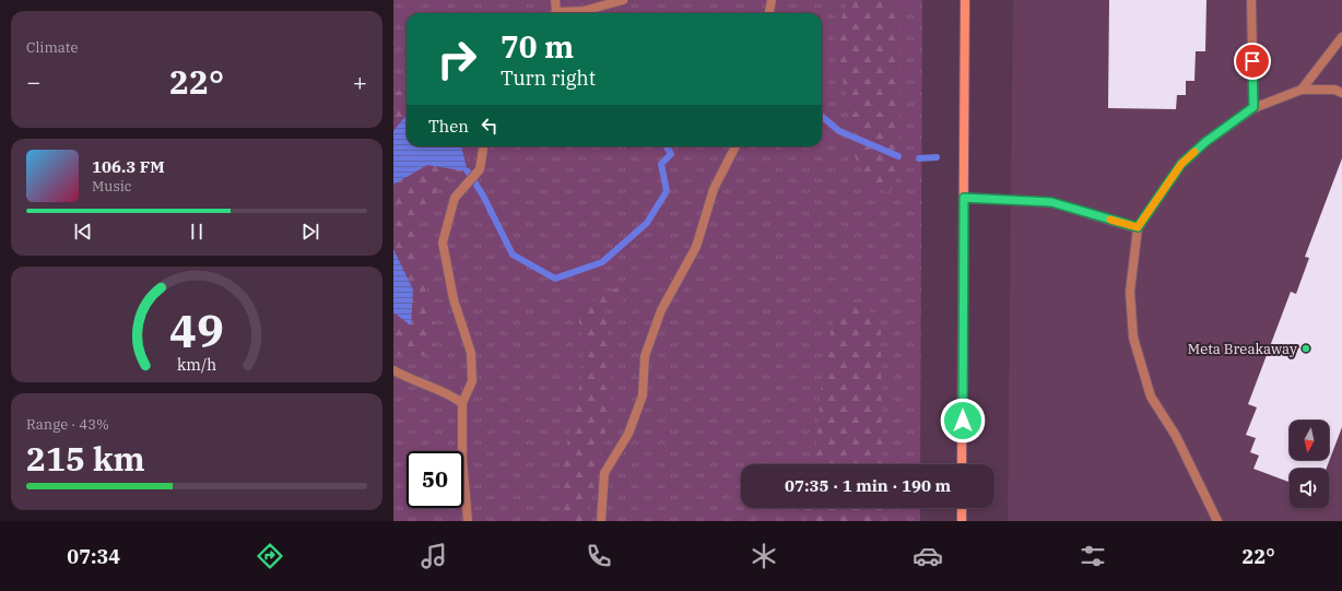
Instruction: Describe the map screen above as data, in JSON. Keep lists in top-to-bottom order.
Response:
{
  "places": ["Meta Breakaway"],
  "north": "bottom",
  "page": {
    "tile": [
      "Climate",
      ["Range · 43%", "215 km"]
    ],
    "turn": ["70 m", "Turn right"],
    "heat": ["−", "22°", "+"],
    "then": "Then",
    "song": ["106.3 FM", "Music"],
    "limit": "50",
    "trip": "07:35 · 1 min · 190 m",
    "tabs": ["07:34", "22°"],
    "gauge": ["49", "km/h"]
  }
}
